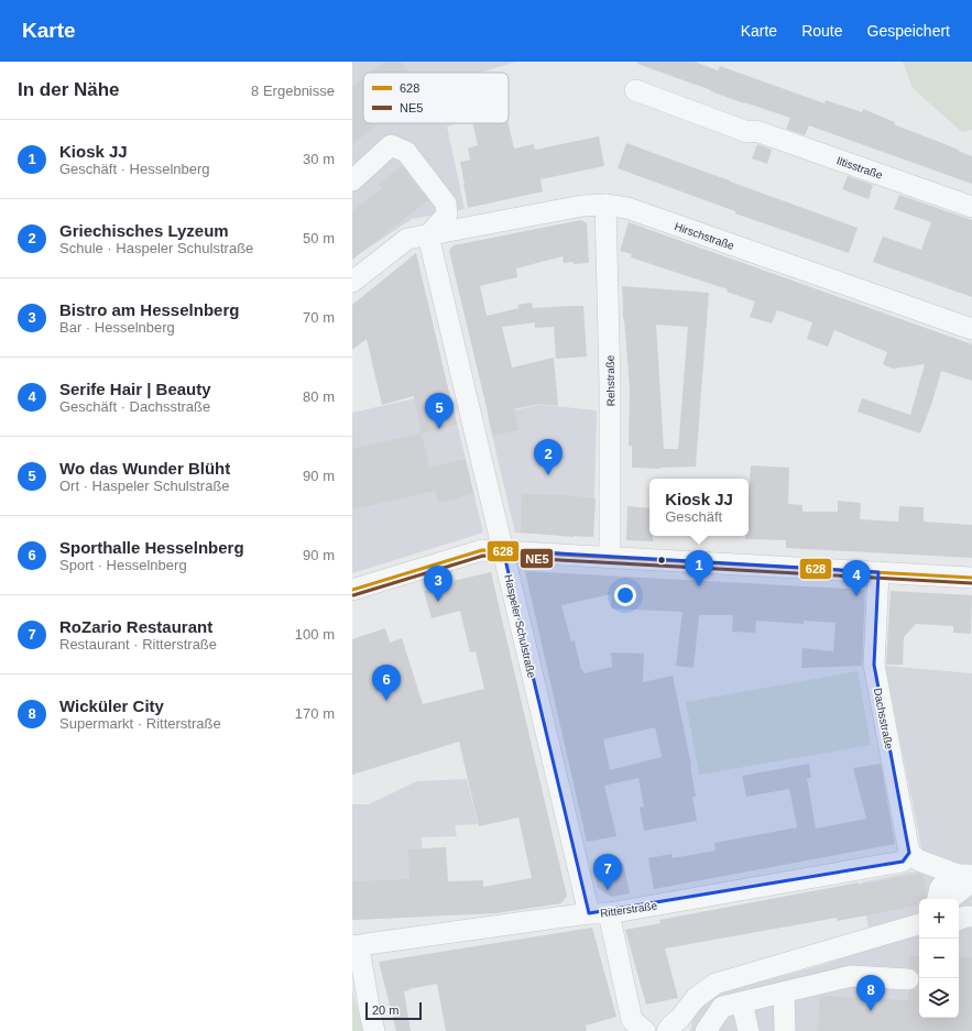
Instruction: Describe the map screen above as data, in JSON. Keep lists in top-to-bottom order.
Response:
{
  "streets": {
    "street": [
      "Iltisstraße",
      "Hirschstraße",
      "Rehstraße",
      "Haspeler Schulstraße",
      "Dachsstraße",
      "Ritterstraße"
    ]
  },
  "crossings": [
    ["Hirschstraße", "Rehstraße"],
    ["Hirschstraße", "Haspeler Schulstraße"],
    ["Haspeler Schulstraße", "Ritterstraße"],
    ["Dachsstraße", "Ritterstraße"]
  ],
  "lines": ["transit line 628", "transit line NE5"],
  "legend": ["628", "NE5"],
  "scale_bar": "20 m",
  "page": {
    "header": "Karte",
    "nav": ["Karte", "Route", "Gespeichert"],
    "heading": ["In der Nähe", "8 Ergebnisse"],
    "list": [
      {
        "mark": "1",
        "name": "Kiosk JJ",
        "note": "Geschäft · Hesselnberg",
        "value": "30 m"
      },
      {
        "mark": "2",
        "name": "Griechisches Lyzeum",
        "note": "Schule · Haspeler Schulstraße",
        "value": "50 m"
      },
      {
        "mark": "3",
        "name": "Bistro am Hesselnberg",
        "note": "Bar · Hesselnberg",
        "value": "70 m"
      },
      {
        "mark": "4",
        "name": "Serife Hair | Beauty",
        "note": "Geschäft · Dachsstraße",
        "value": "80 m"
      },
      {
        "mark": "5",
        "name": "Wo das Wunder Blüht",
        "note": "Ort · Haspeler Schulstraße",
        "value": "90 m"
      },
      {
        "mark": "6",
        "name": "Sporthalle Hesselnberg",
        "note": "Sport · Hesselnberg",
        "value": "90 m"
      },
      {
        "mark": "7",
        "name": "RoZario Restaurant",
        "note": "Restaurant · Ritterstraße",
        "value": "100 m"
      },
      {
        "mark": "8",
        "name": "Wicküler City",
        "note": "Supermarkt · Ritterstraße",
        "value": "170 m"
      }
    ],
    "pins": [
      "5",
      "2",
      "1",
      "4",
      "3",
      "6",
      "7",
      "8"
    ],
    "popup": ["Kiosk JJ", "Geschäft"],
    "map_buttons": ["+", "−"],
    "scale": "20 m"
  }
}
